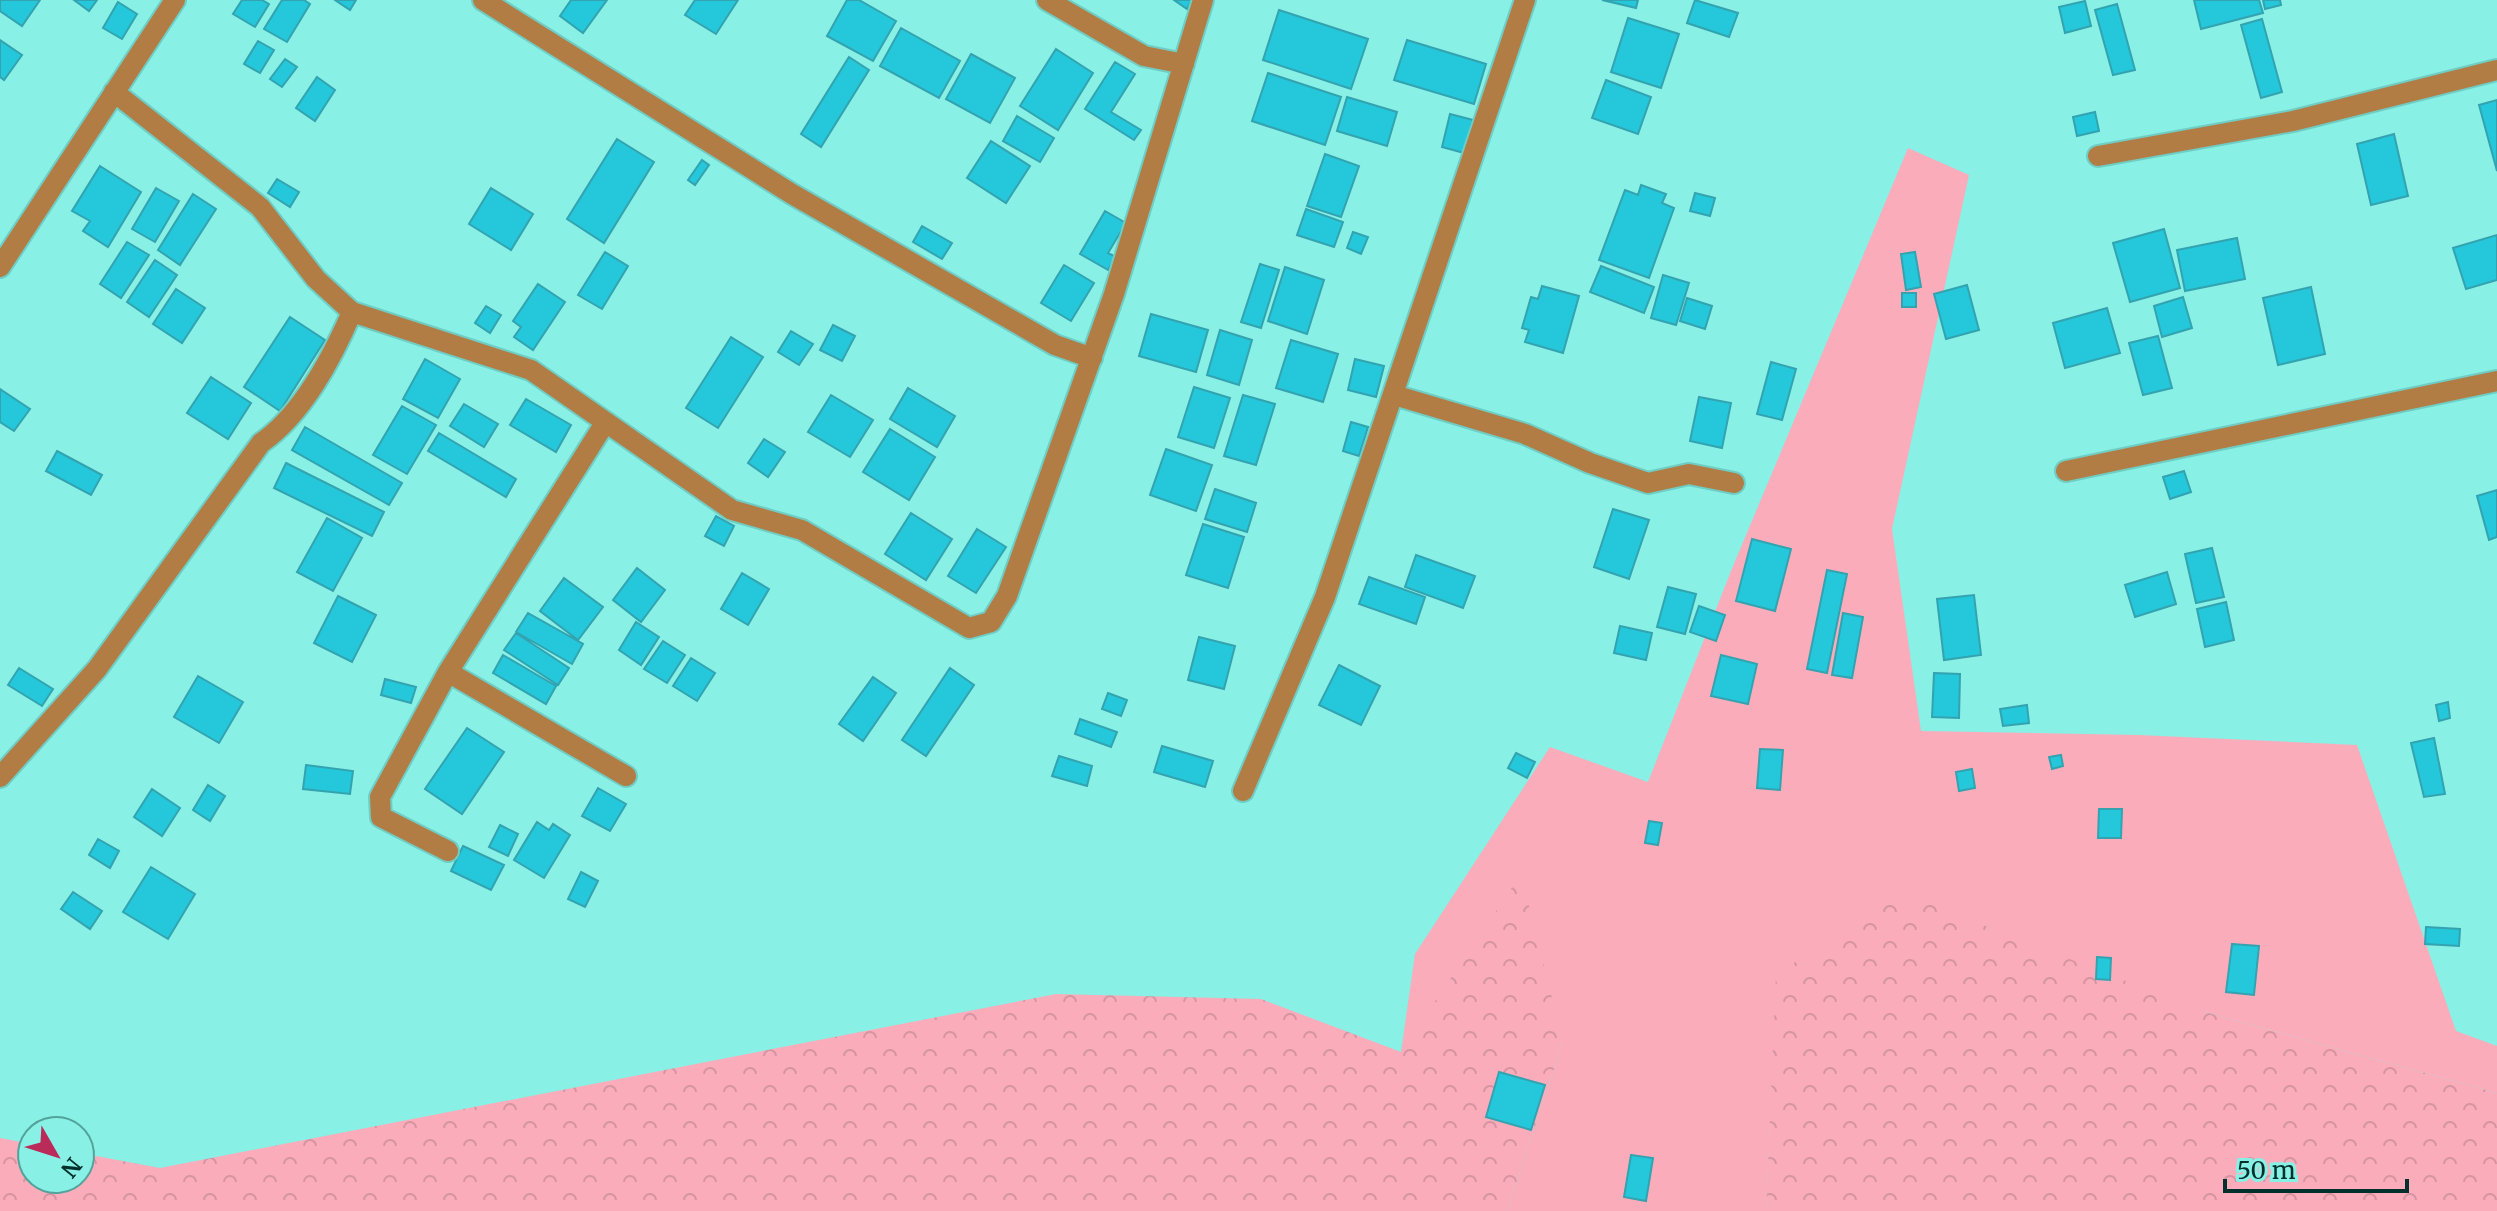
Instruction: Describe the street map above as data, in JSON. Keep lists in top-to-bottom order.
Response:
{
  "scale_bar": "50 m",
  "north": "bottom right"
}
